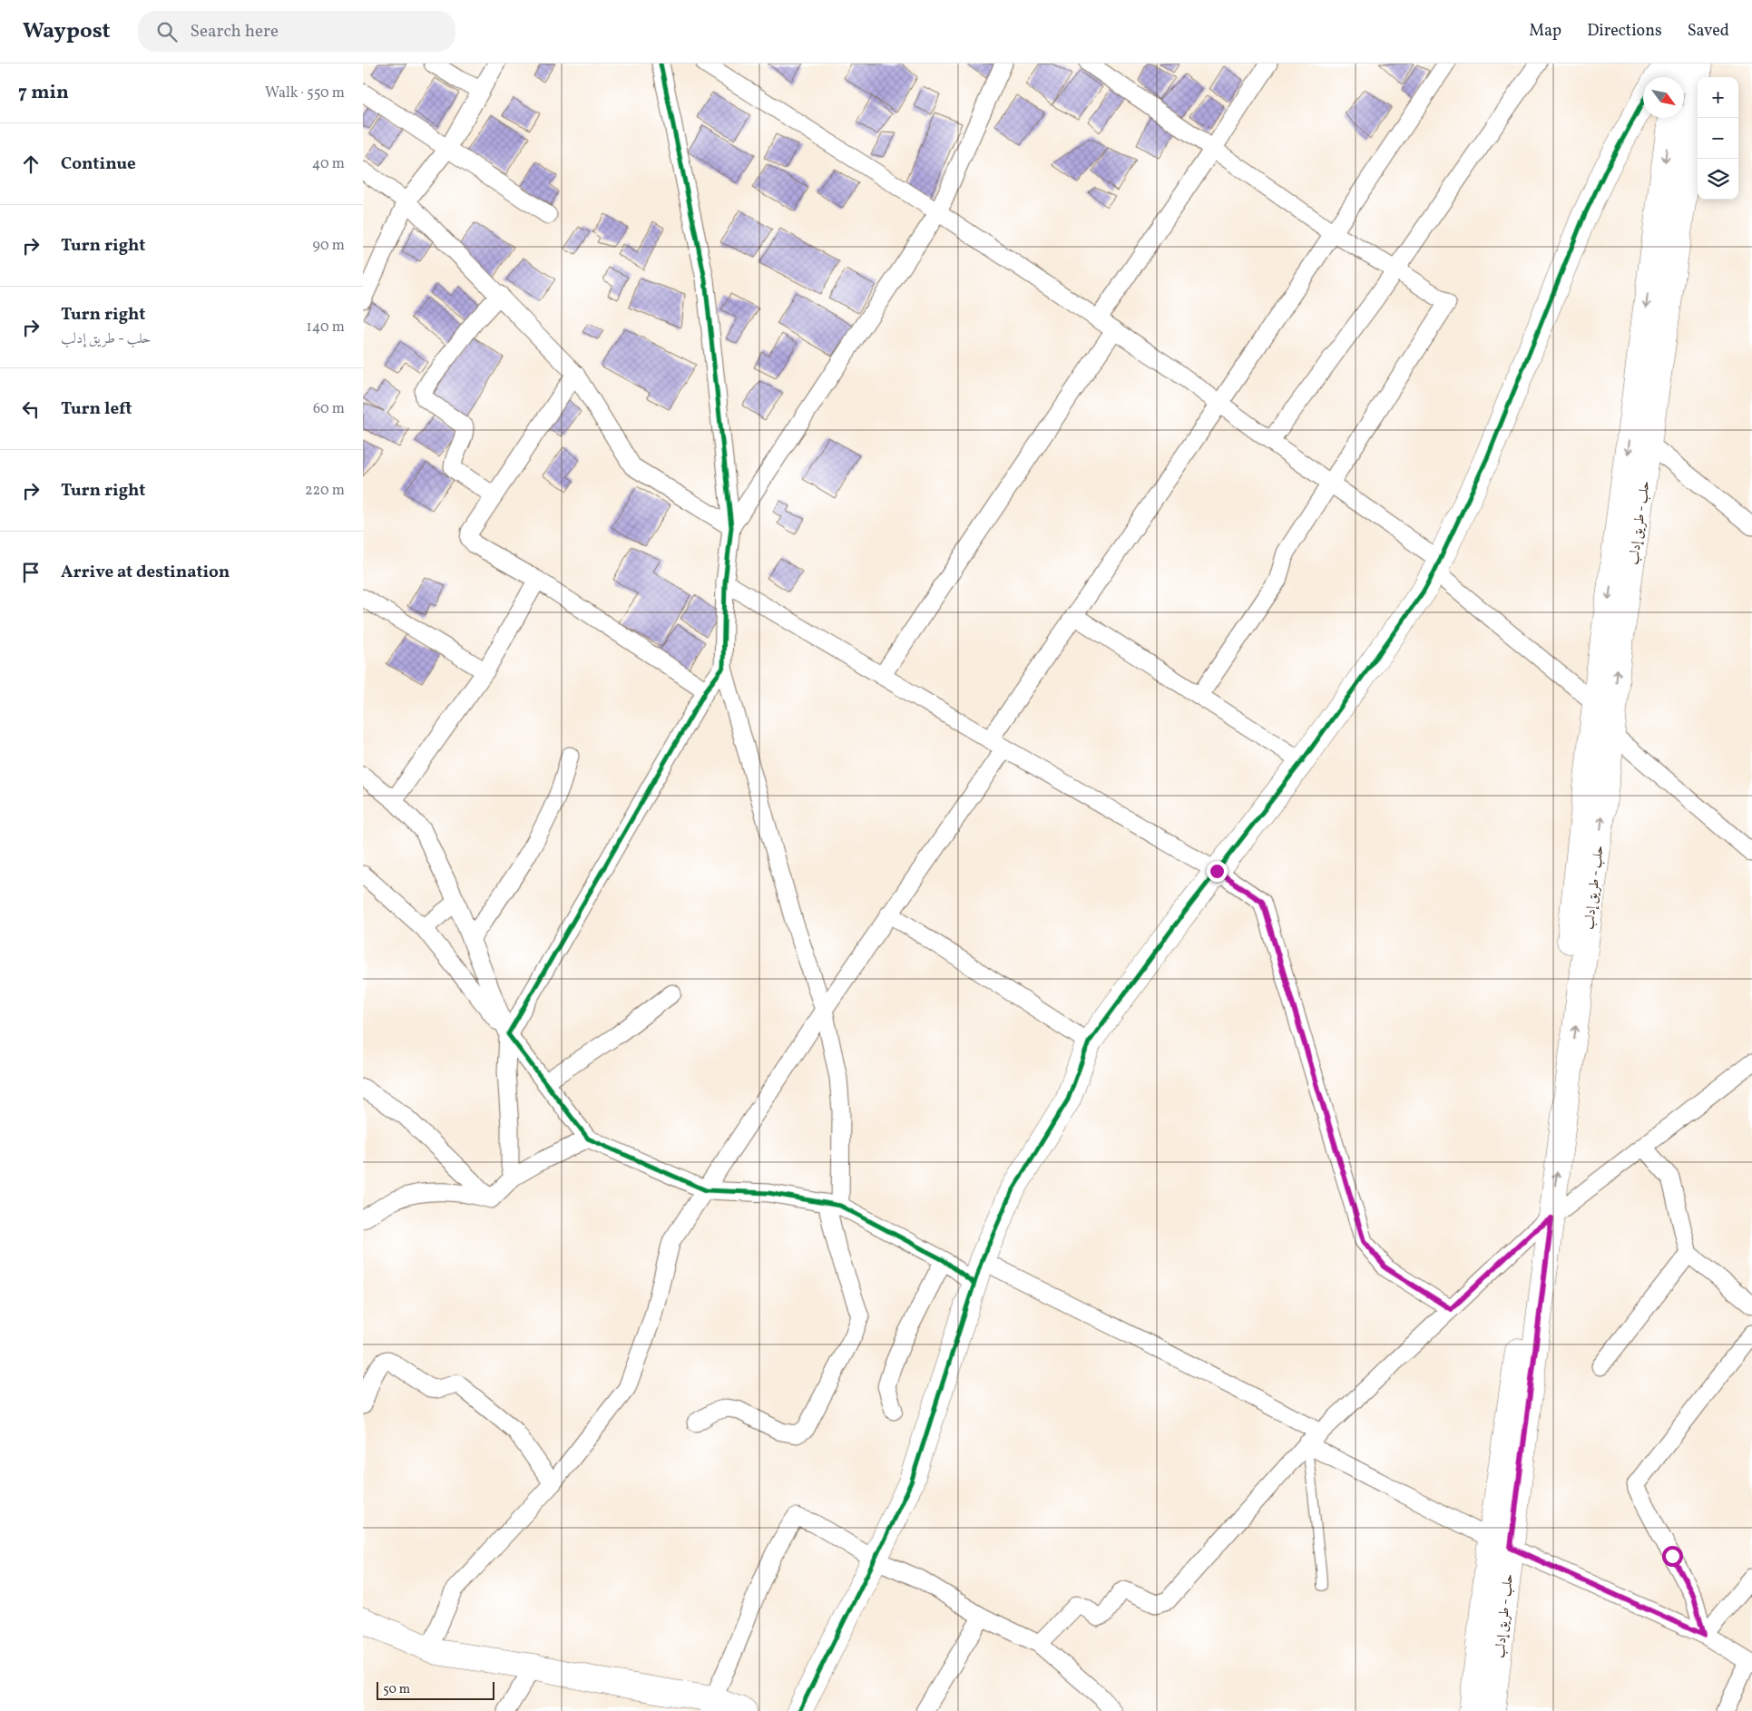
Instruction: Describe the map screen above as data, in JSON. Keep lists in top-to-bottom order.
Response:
{
  "streets": {
    "main road": ["حلب - طريق إدلب"]
  },
  "scale_bar": "50 m",
  "north": "bottom right",
  "page": {
    "header": "Waypost",
    "search": "Search here",
    "nav": ["Map", "Directions", "Saved"],
    "heading": ["7 min", "Walk · 550 m"],
    "map_buttons": ["+", "−"],
    "list": [
      ["Continue", "40 m"],
      ["Turn right", "90 m"],
      ["Turn right", "حلب - طريق إدلب", "140 m"],
      ["Turn left", "60 m"],
      ["Turn right", "220 m"],
      "Arrive at destination"
    ],
    "scale": "50 m"
  }
}
